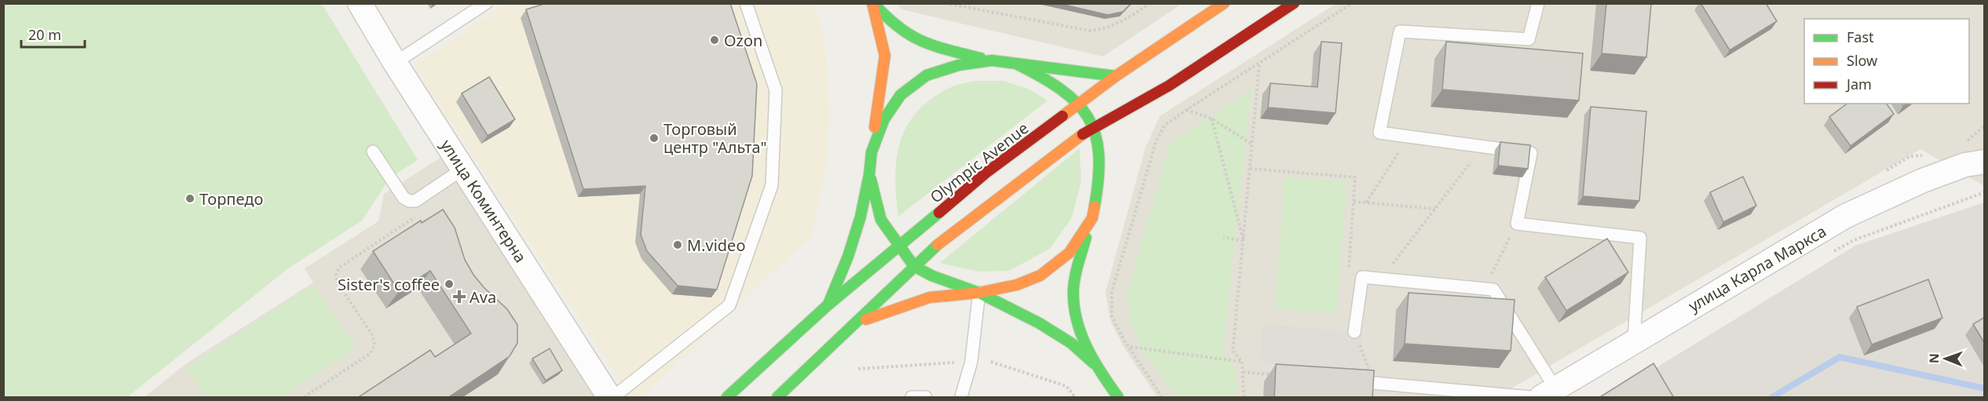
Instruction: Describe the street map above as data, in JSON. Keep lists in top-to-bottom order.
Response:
{
  "streets": {
    "street": ["Olympic Avenue", "улица Коминтерна", "улица Карла Маркса"]
  },
  "places": {
    "other": [
      "Ozon",
      "Торговый центр \"Альта\"",
      "Торпедо",
      "M.video",
      "Sister's coffee"
    ],
    "health": ["Ava"]
  },
  "legend": ["Fast", "Slow", "Jam"],
  "scale_bar": "20 m",
  "north": "left"
}
